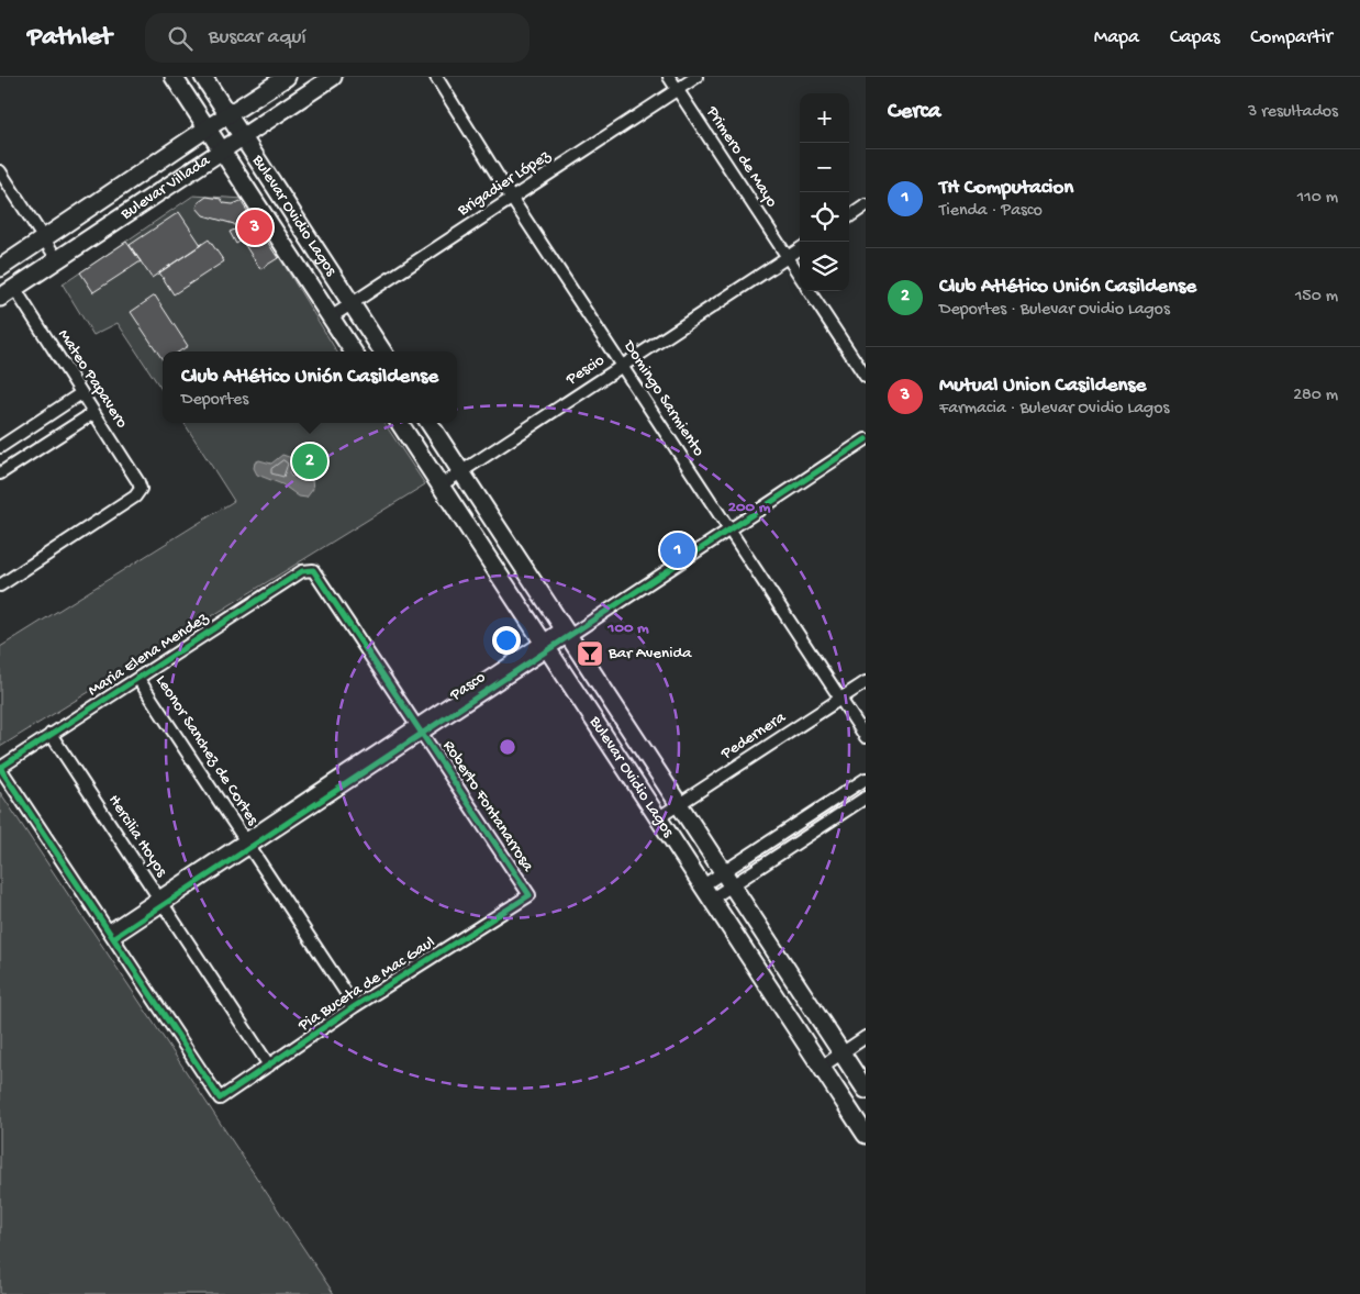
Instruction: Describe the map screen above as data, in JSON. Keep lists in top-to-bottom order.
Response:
{
  "streets": {
    "main road": ["Bulevar Villada", "Bulevar Ovidio Lagos"],
    "street": [
      "Primero de Mayo",
      "Brigadier López",
      "Pescio",
      "Mateo Papavero",
      "Domingo Sarmiento",
      "Maria Elena Mendez",
      "Pasco",
      "Pedernera",
      "Leonor Sanchez de Cortes",
      "Roberto Fontanarrosa",
      "Hercilia Hoyos",
      "Pia Buceta de Mac Gaul"
    ]
  },
  "crossings": [
    ["Primero de Mayo", "Brigadier López"],
    ["Primero de Mayo", "Pescio"],
    ["Brigadier López", "Bulevar Ovidio Lagos"],
    ["Brigadier López", "Domingo Sarmiento"],
    ["Bulevar Villada", "Bulevar Ovidio Lagos"],
    ["Bulevar Villada", "Mateo Papavero"],
    ["Bulevar Ovidio Lagos", "Pescio"],
    ["Bulevar Ovidio Lagos", "Pasco"],
    ["Bulevar Ovidio Lagos", "Pedernera"],
    ["Pescio", "Domingo Sarmiento"],
    ["Domingo Sarmiento", "Pasco"],
    ["Domingo Sarmiento", "Pedernera"],
    ["Maria Elena Mendez", "Leonor Sanchez de Cortes"],
    ["Maria Elena Mendez", "Roberto Fontanarrosa"],
    ["Maria Elena Mendez", "Hercilia Hoyos"],
    ["Pasco", "Leonor Sanchez de Cortes"],
    ["Pasco", "Roberto Fontanarrosa"],
    ["Pasco", "Hercilia Hoyos"],
    ["Pasco", "Pia Buceta de Mac Gaul"],
    ["Leonor Sanchez de Cortes", "Pia Buceta de Mac Gaul"],
    ["Roberto Fontanarrosa", "Pia Buceta de Mac Gaul"],
    ["Hercilia Hoyos", "Pia Buceta de Mac Gaul"]
  ],
  "places": {
    "bar": ["Bar Avenida"]
  },
  "page": {
    "header": "Pathlet",
    "search": "Buscar aquí",
    "nav": ["Mapa", "Capas", "Compartir"],
    "heading": ["Cerca", "3 resultados"],
    "map_buttons": ["+", "−"],
    "list": [
      {
        "mark": "1",
        "name": "TH Computacion",
        "note": "Tienda · Pasco",
        "value": "110 m"
      },
      {
        "mark": "2",
        "name": "Club Atlético Unión Casildense",
        "note": "Deportes · Bulevar Ovidio Lagos",
        "value": "150 m"
      },
      {
        "mark": "3",
        "name": "Mutual Union Casildense",
        "note": "Farmacia · Bulevar Ovidio Lagos",
        "value": "280 m"
      }
    ],
    "pins": ["3", "2", "1"],
    "popup": ["Club Atlético Unión Casildense", "Deportes"]
  },
  "rings": ["200 m", "100 m"]
}
